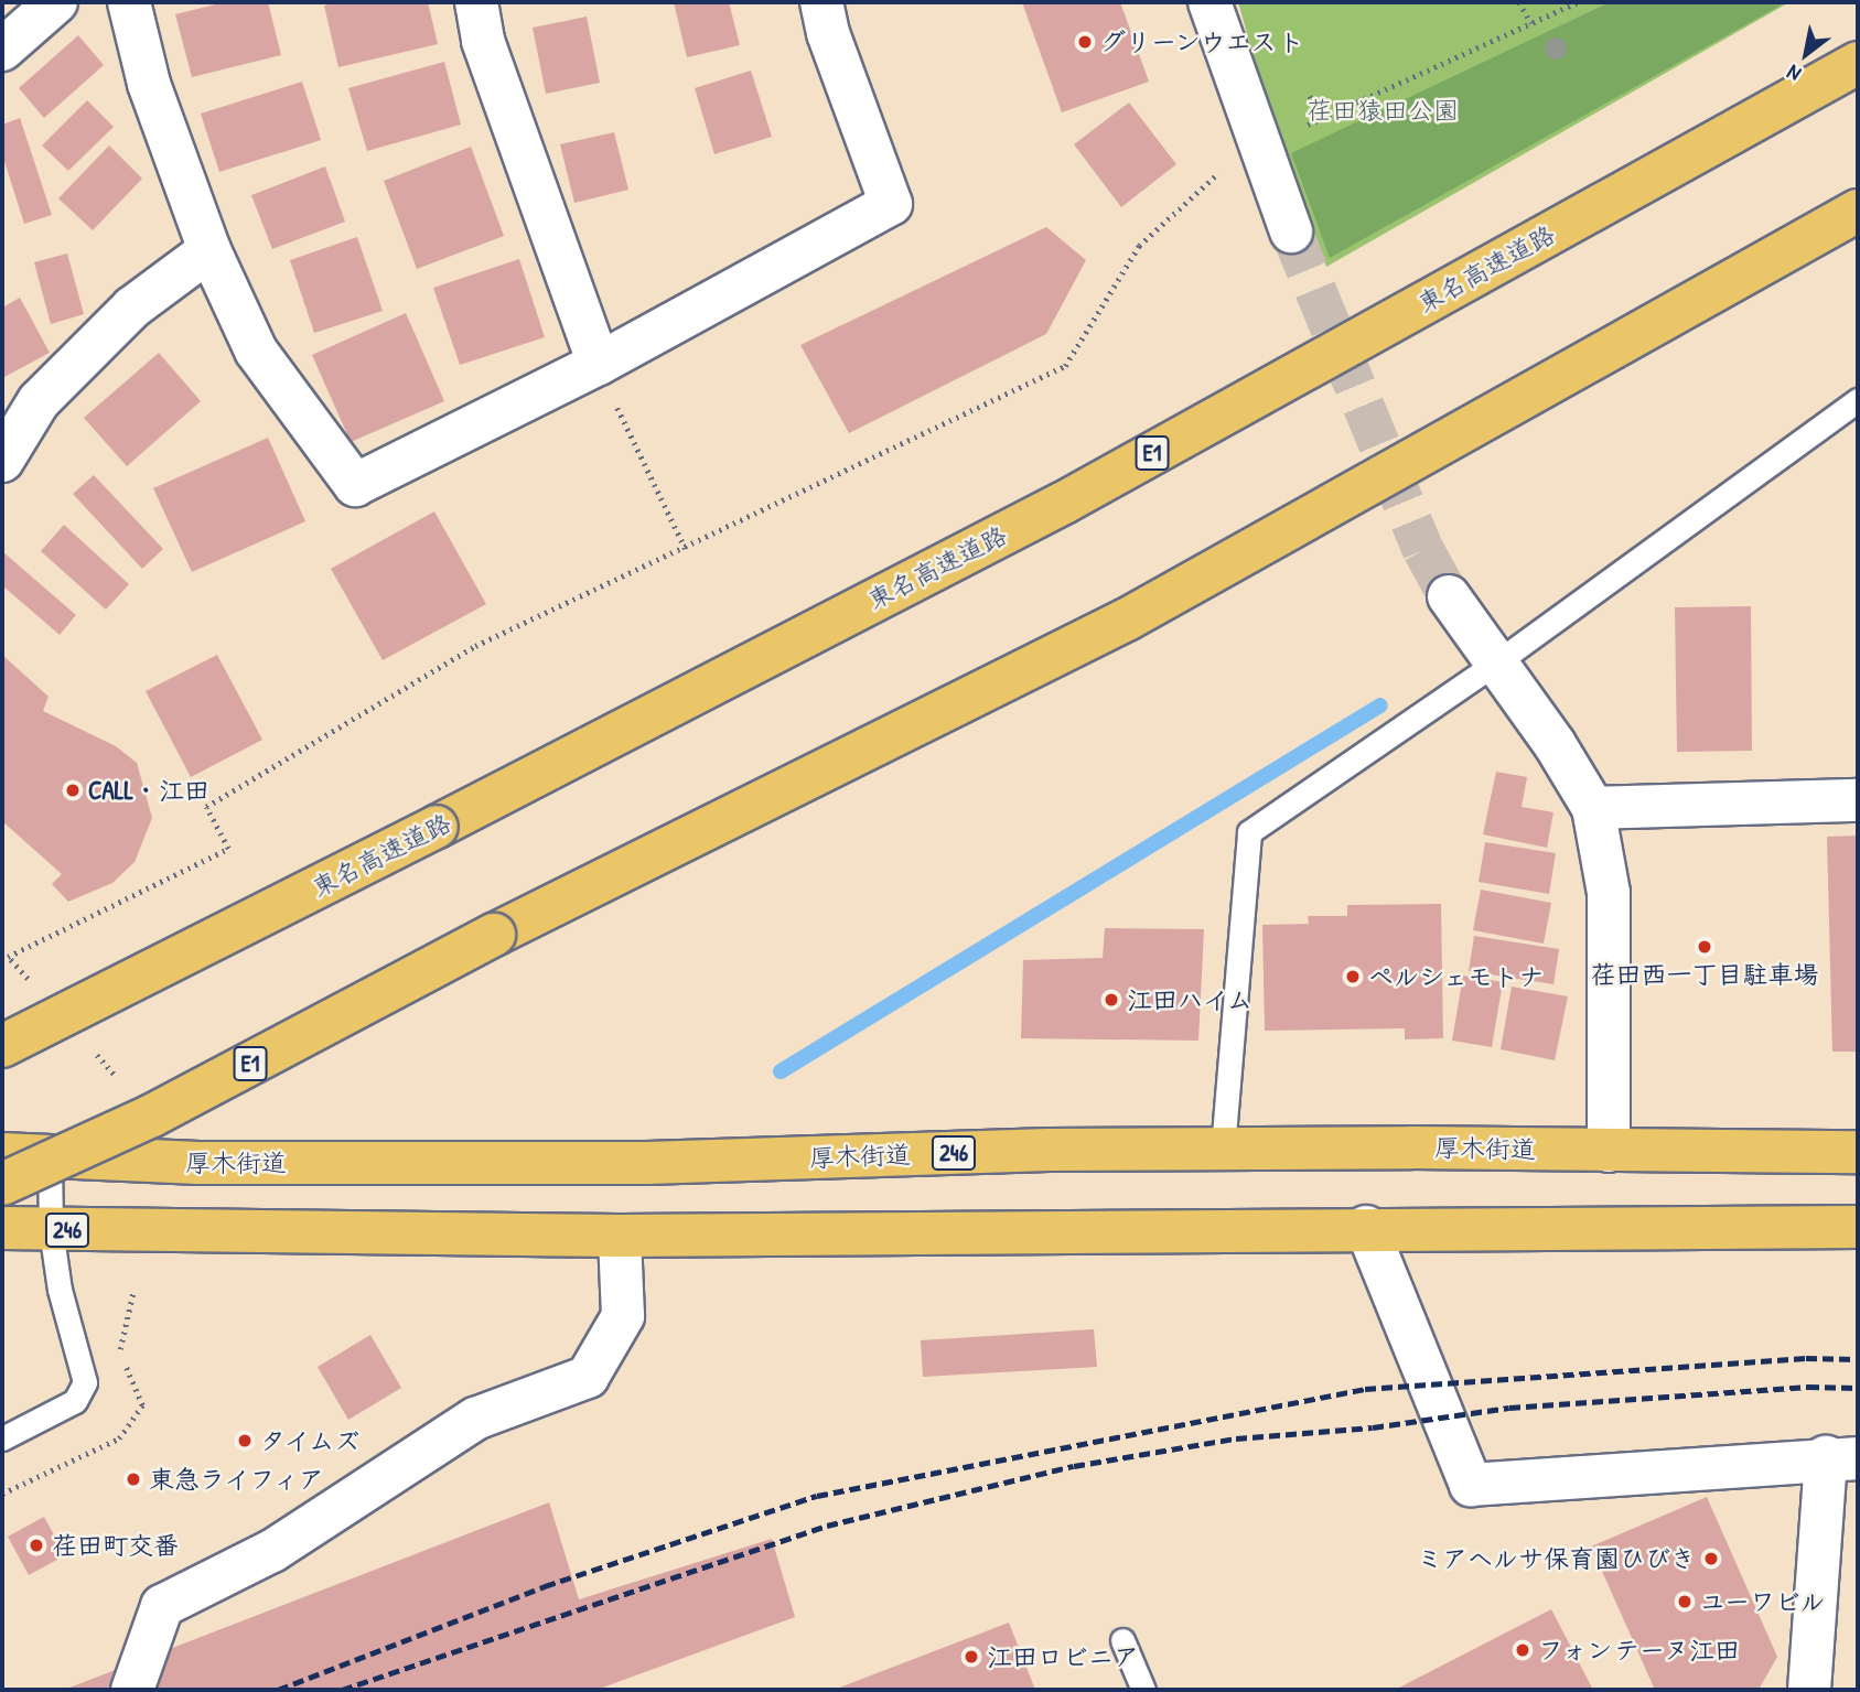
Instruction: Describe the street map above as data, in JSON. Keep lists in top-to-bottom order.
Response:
{
  "streets": {
    "highway": [
      "東名高速道路",
      "E1",
      "厚木街道",
      "246"
    ]
  },
  "parks": ["荏田猿田公園"],
  "places": [
    "グリーンウエスト",
    "CALL・江田",
    "荏田西一丁目駐車場",
    "ペルシェモトナ",
    "江田ハイム",
    "タイムズ",
    "東急ライフィア",
    "荏田町交番",
    "ミアヘルサ保育園ひびき",
    "ユーワビル",
    "フォンテーヌ江田",
    "江田ロビニア"
  ],
  "north": "bottom left"
}
